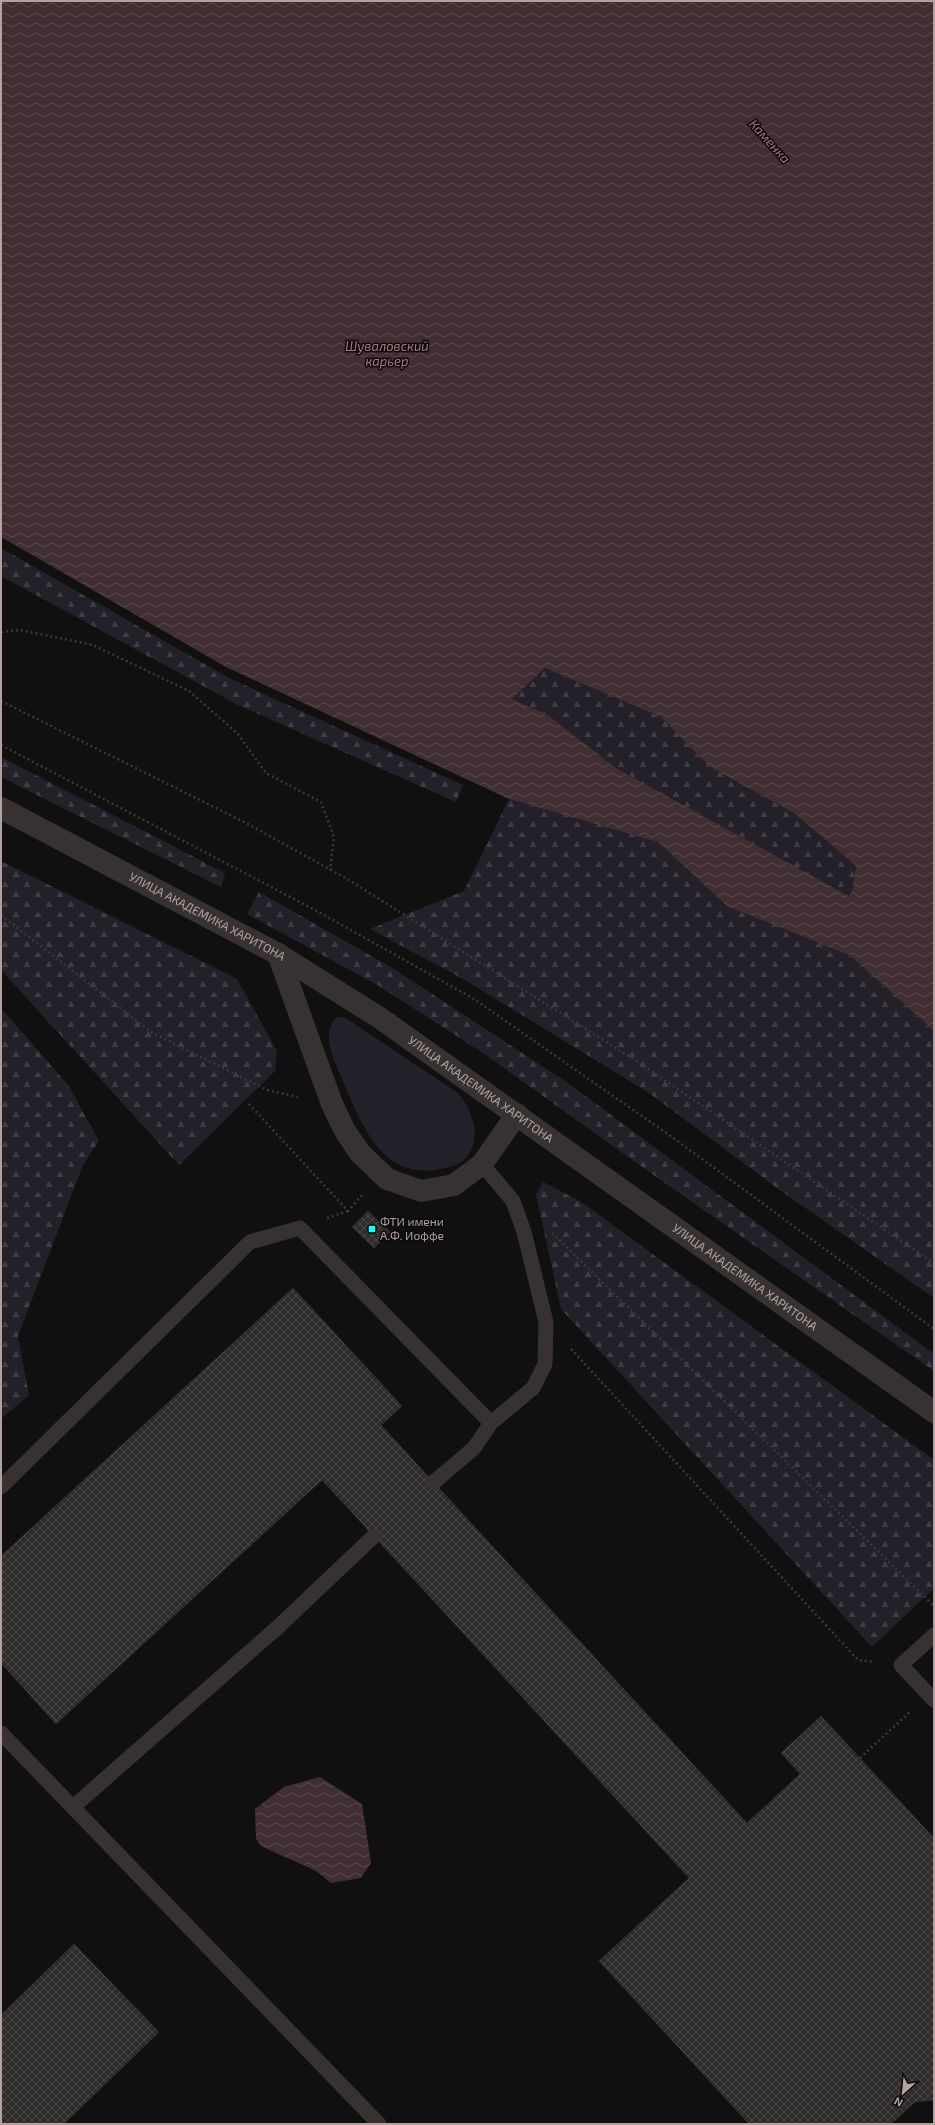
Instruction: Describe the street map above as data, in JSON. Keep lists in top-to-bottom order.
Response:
{
  "streets": {
    "street": ["УЛИЦА АКАДЕМИКА ХАРИТОНА"]
  },
  "water": ["Каменка", "Шуваловский карьер"],
  "places": {
    "transit": ["ФТИ имени А.Ф. Иоффе"]
  },
  "north": "bottom left"
}
